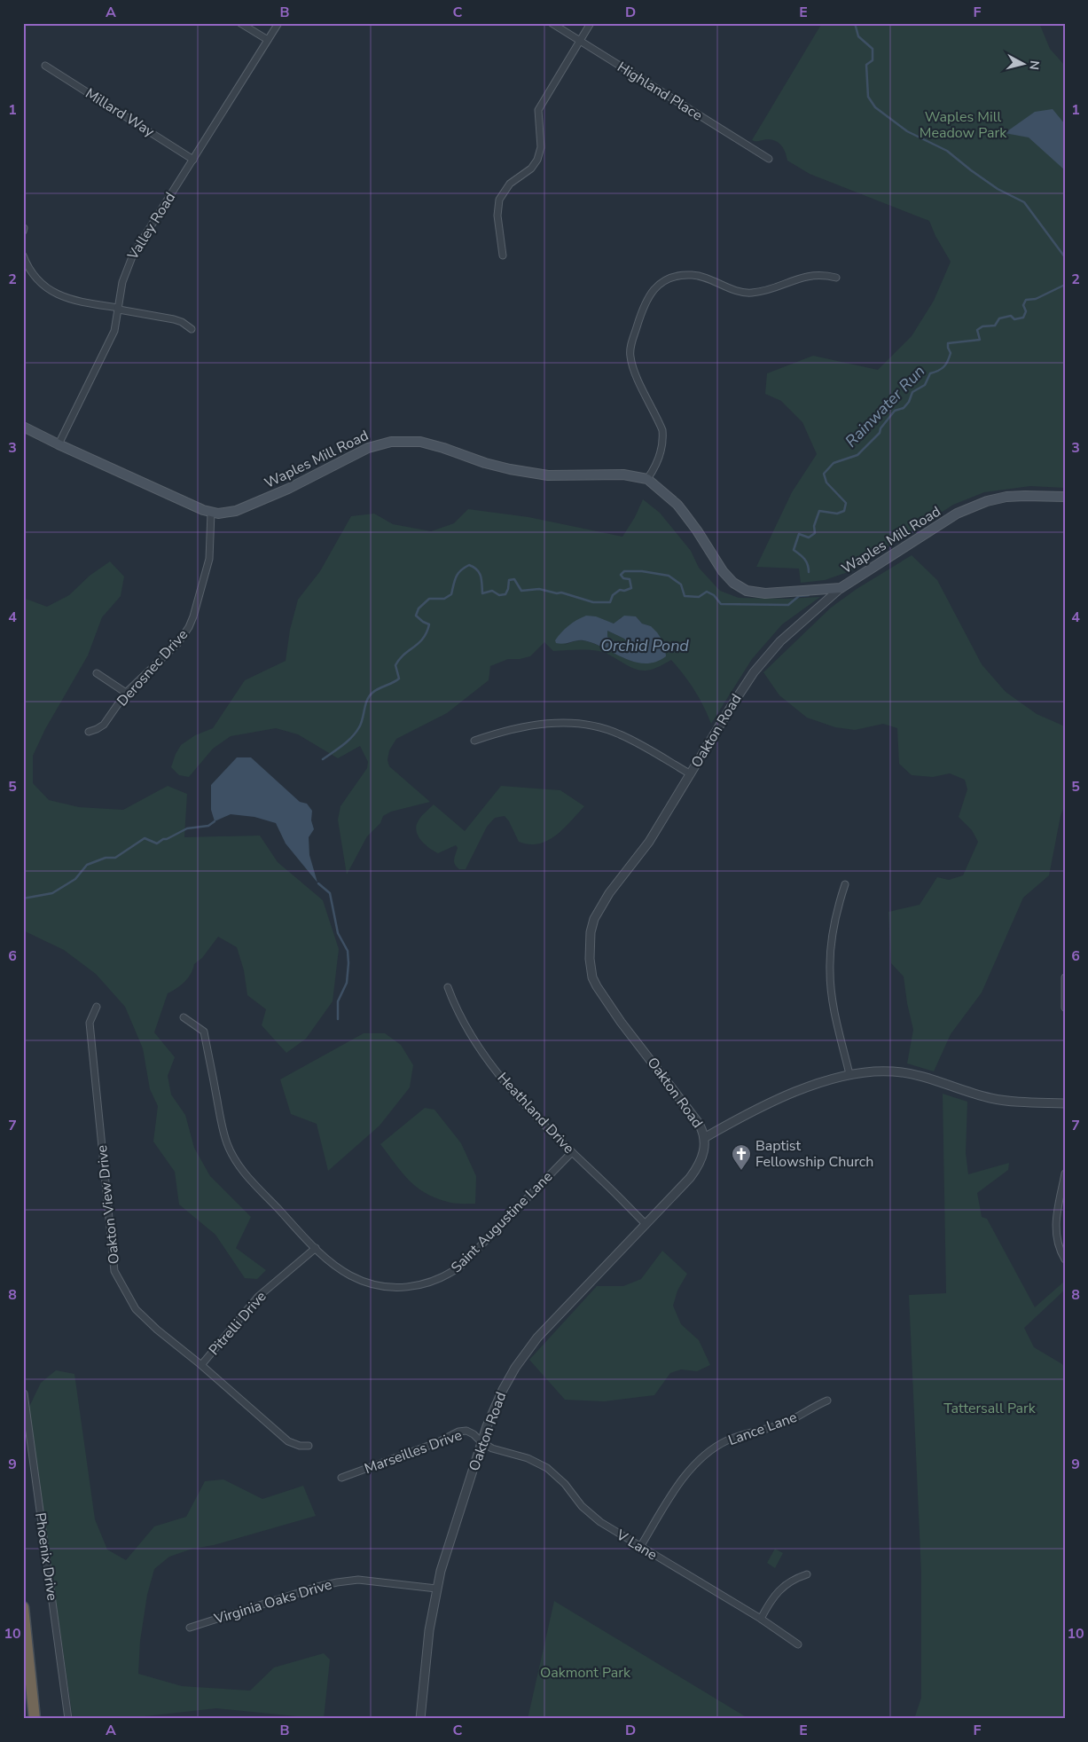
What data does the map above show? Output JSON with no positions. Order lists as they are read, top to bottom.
{
  "streets": {
    "main road": ["Waples Mill Road"],
    "street": [
      "Highland Place",
      "Millard Way",
      "Valley Road",
      "Derosnec Drive",
      "Oakton Road",
      "Heathland Drive",
      "Oakton View Drive",
      "Saint Augustine Lane",
      "Pitrelli Drive",
      "Lance Lane",
      "Marseilles Drive",
      "V Lane",
      "Phoenix Drive",
      "Virginia Oaks Drive"
    ]
  },
  "crossings": [
    ["Millard Way", "Valley Road"],
    ["Valley Road", "Waples Mill Road"],
    ["Waples Mill Road", "Derosnec Drive"],
    ["Waples Mill Road", "Oakton Road"],
    ["Oakton Road", "Heathland Drive"],
    ["Oakton Road", "Marseilles Drive"],
    ["Oakton Road", "V Lane"],
    ["Oakton Road", "Virginia Oaks Drive"],
    ["Heathland Drive", "Saint Augustine Lane"],
    ["Oakton View Drive", "Pitrelli Drive"],
    ["Saint Augustine Lane", "Pitrelli Drive"],
    ["Lance Lane", "V Lane"],
    ["Marseilles Drive", "V Lane"]
  ],
  "water": ["Rainwater Run", "Orchid Pond"],
  "parks": ["Waples Mill Meadow Park", "Tattersall Park", "Oakmont Park"],
  "places": {
    "church": ["Baptist Fellowship Church"]
  },
  "north": "right",
  "grid": {
    "columns": [
      "A",
      "B",
      "C",
      "D",
      "E",
      "F"
    ],
    "rows": [
      "1",
      "2",
      "3",
      "4",
      "5",
      "6",
      "7",
      "8",
      "9",
      "10"
    ]
  }
}
